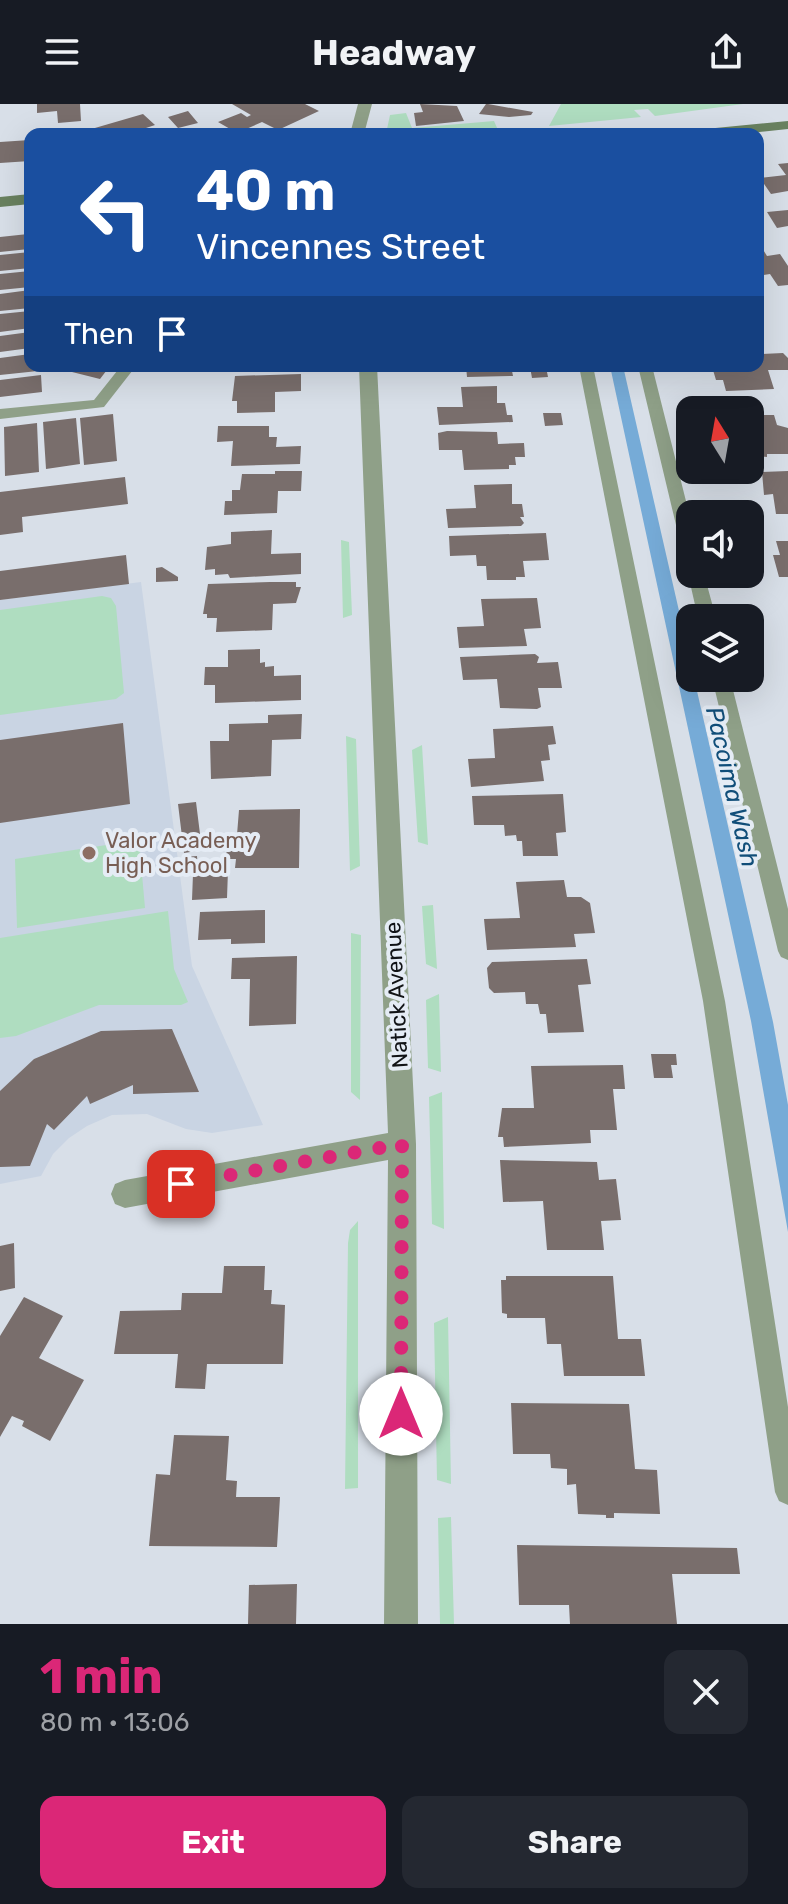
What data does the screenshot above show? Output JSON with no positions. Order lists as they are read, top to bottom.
{
  "streets": {
    "street": ["Natick Avenue"]
  },
  "water": ["Pacoima Wash"],
  "places": ["Valor Academy High School"],
  "north": "top",
  "page": {
    "header": "Headway",
    "turn": ["40 m", "Vincennes Street"],
    "then": "Then",
    "heading": ["1 min", "80 m · 13:06"],
    "buttons": ["Exit", "Share"]
  }
}
